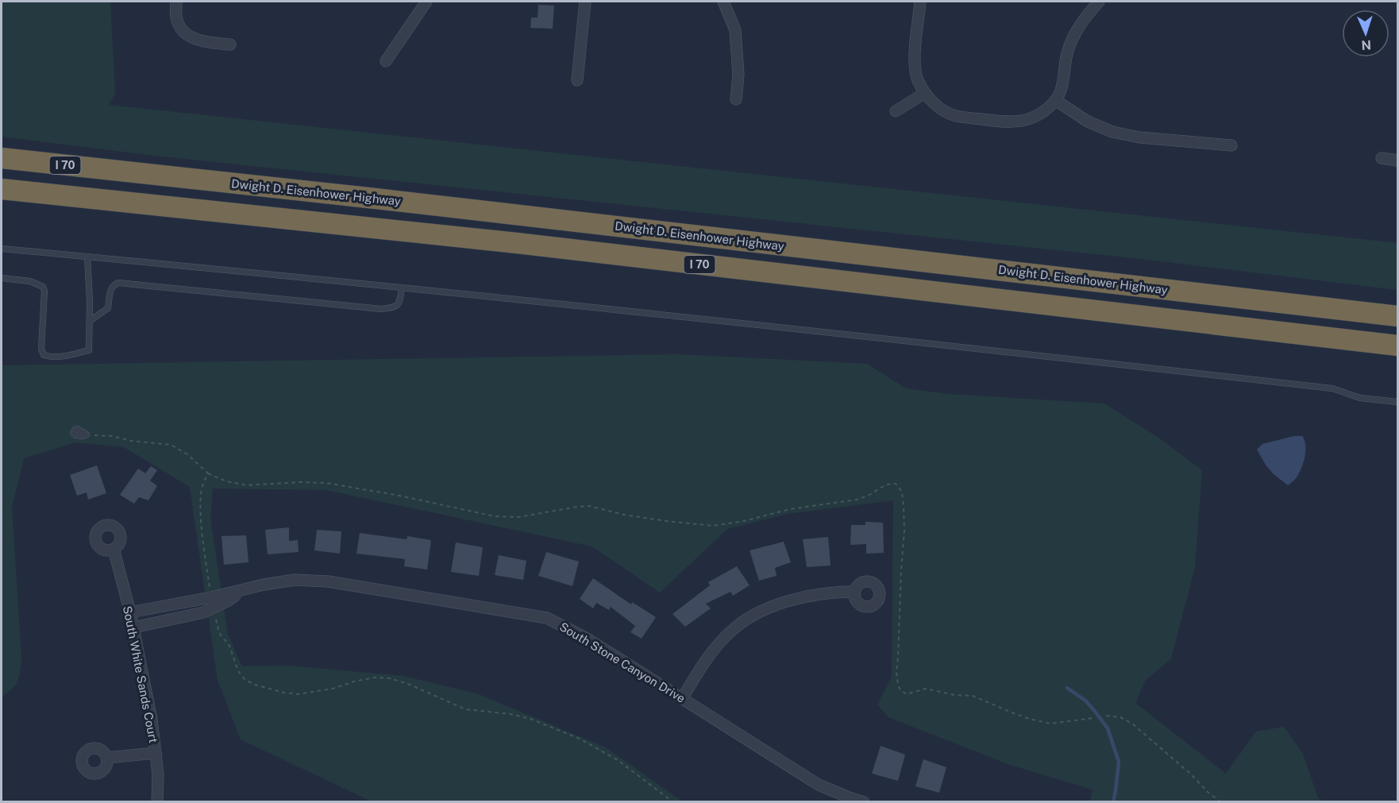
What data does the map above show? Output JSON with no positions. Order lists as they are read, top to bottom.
{
  "streets": {
    "highway": ["I 70", "Dwight D. Eisenhower Highway"],
    "street": ["South Stone Canyon Drive", "South White Sands Court"]
  },
  "crossings": [
    ["South Stone Canyon Drive", "South White Sands Court"]
  ],
  "north": "bottom"
}
